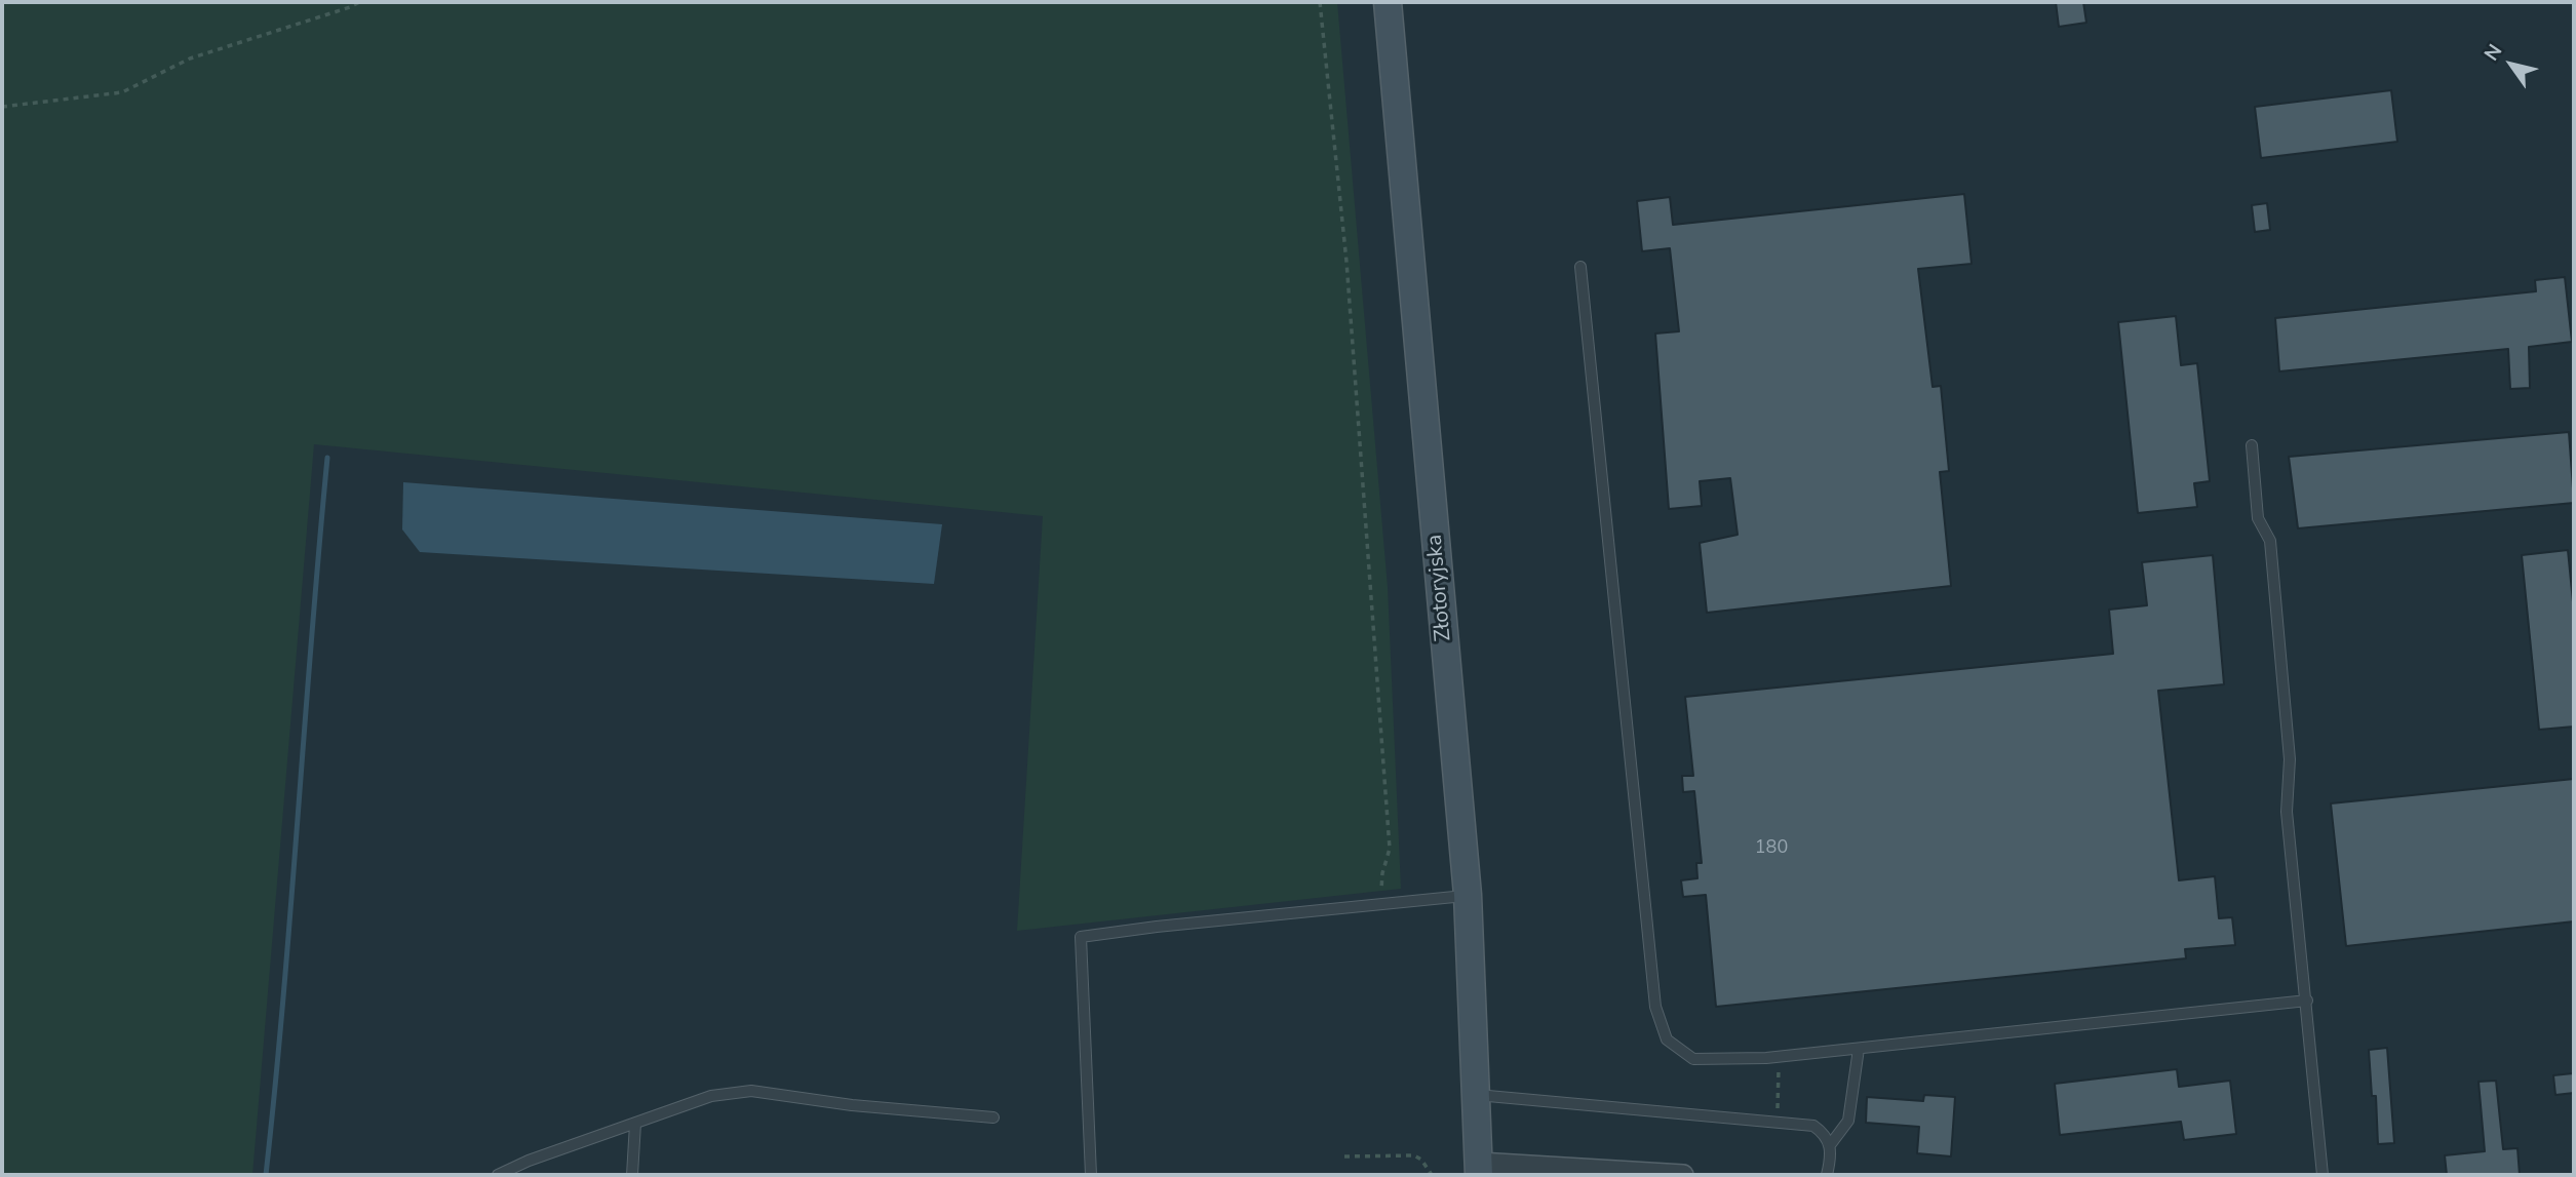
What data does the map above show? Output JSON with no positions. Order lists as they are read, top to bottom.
{
  "streets": {
    "main road": ["Złotoryjska"]
  },
  "house_numbers": ["180"],
  "north": "top left"
}
